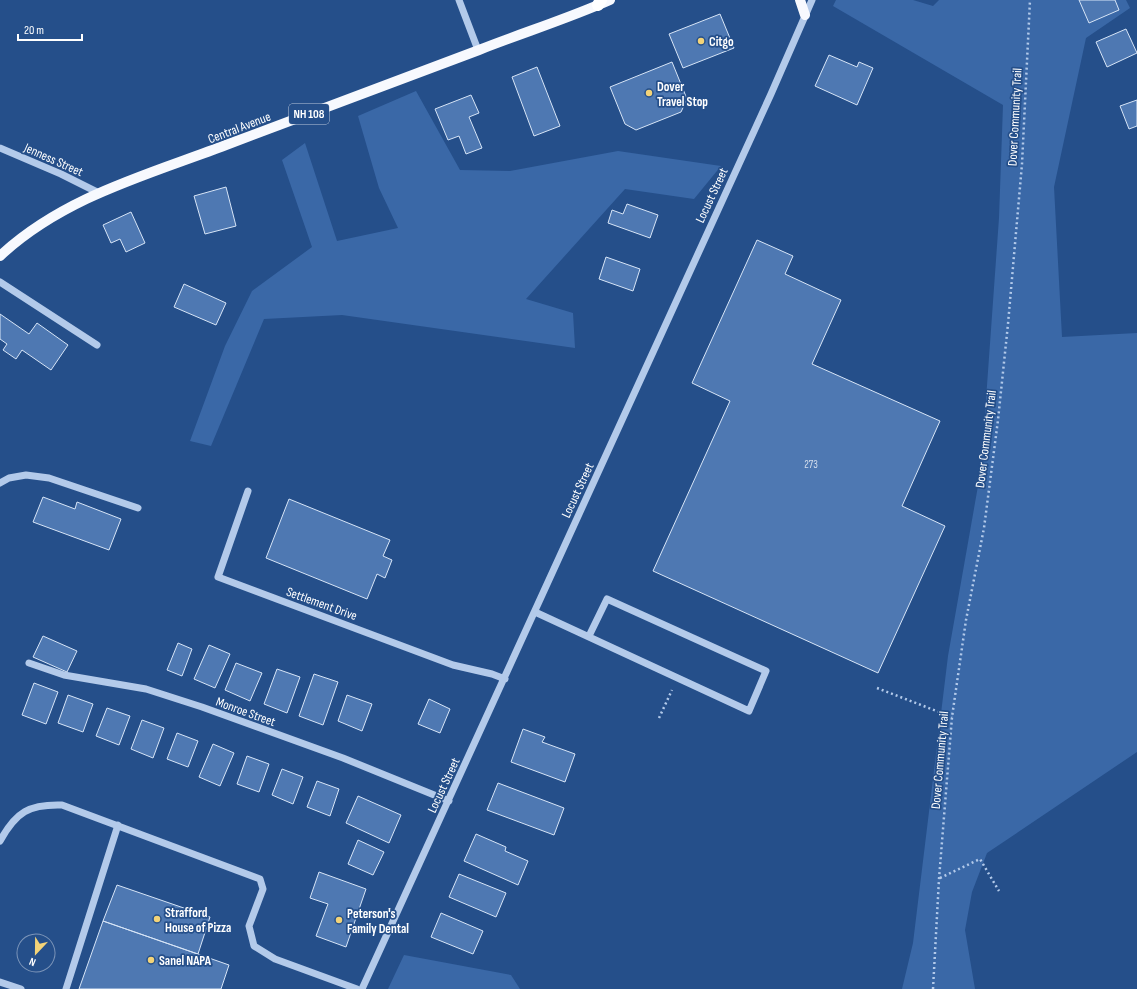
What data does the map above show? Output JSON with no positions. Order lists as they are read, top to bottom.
{
  "streets": {
    "main road": ["NH 108", "Central Avenue"],
    "street": [
      "Jenness Street",
      "Locust Street",
      "Settlement Drive",
      "Monroe Street"
    ],
    "path": ["Dover Community Trail"]
  },
  "crossings": [
    ["Central Avenue", "Jenness Street"],
    ["Locust Street", "Settlement Drive"],
    ["Locust Street", "Monroe Street"]
  ],
  "places": [
    "Citgo",
    "Dover Travel Stop",
    "Strafford House of Pizza",
    "Peterson's Family Dental",
    "Sanel NAPA"
  ],
  "house_numbers": ["273"],
  "scale_bar": "20 m",
  "north": "bottom"
}
